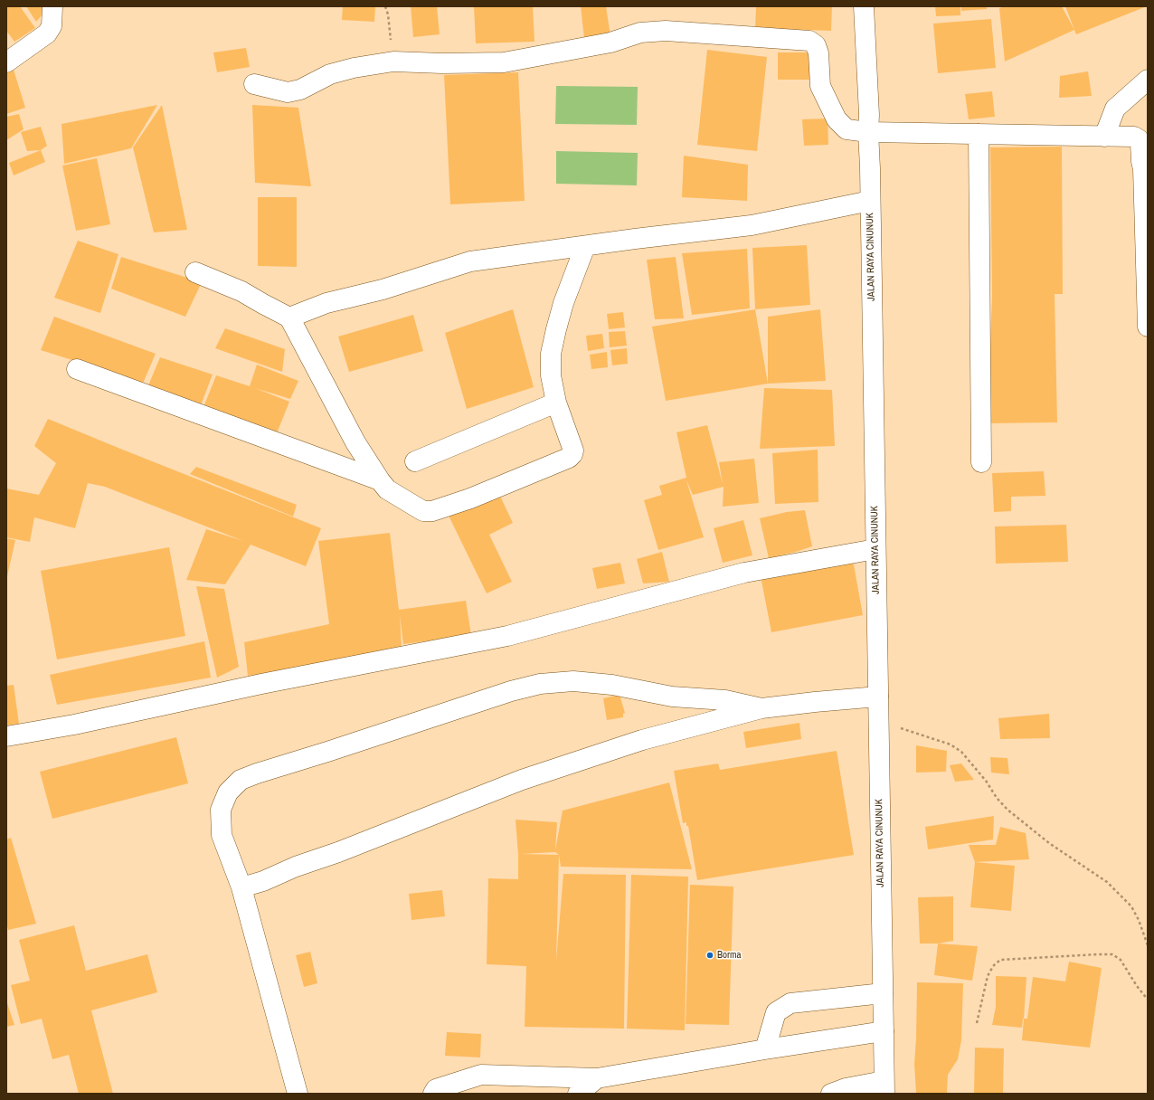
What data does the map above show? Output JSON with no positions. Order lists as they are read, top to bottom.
{
  "streets": {
    "main road": ["JALAN RAYA CINUNUK"]
  },
  "places": ["Borma"]
}
